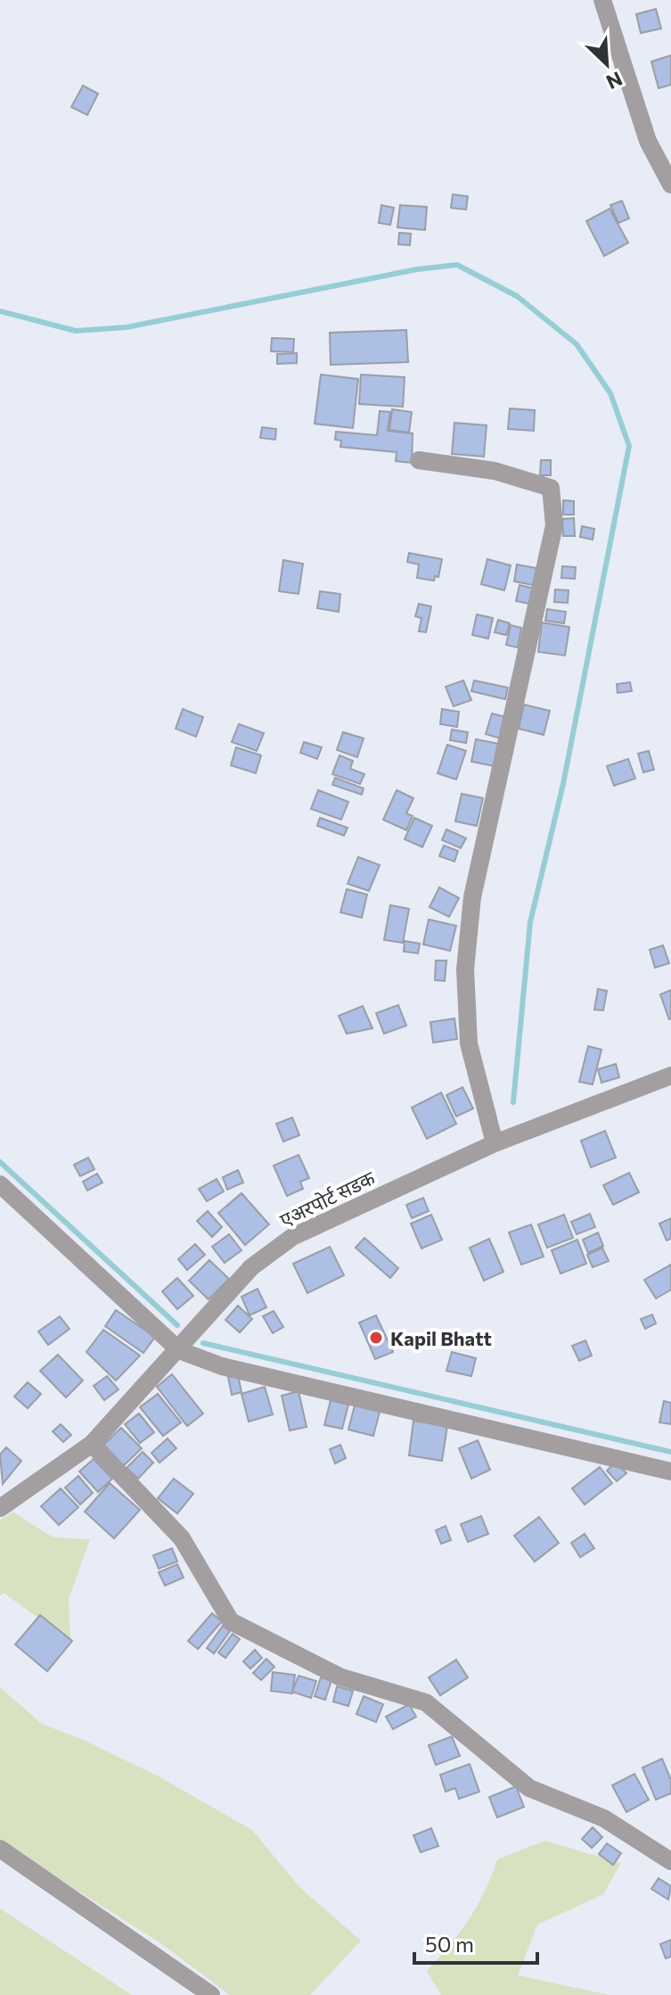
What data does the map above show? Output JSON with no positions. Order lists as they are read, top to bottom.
{
  "streets": {
    "street": ["एअरपोर्ट सडक"]
  },
  "places": ["Kapil Bhatt"],
  "scale_bar": "50 m",
  "north": "bottom right"
}
